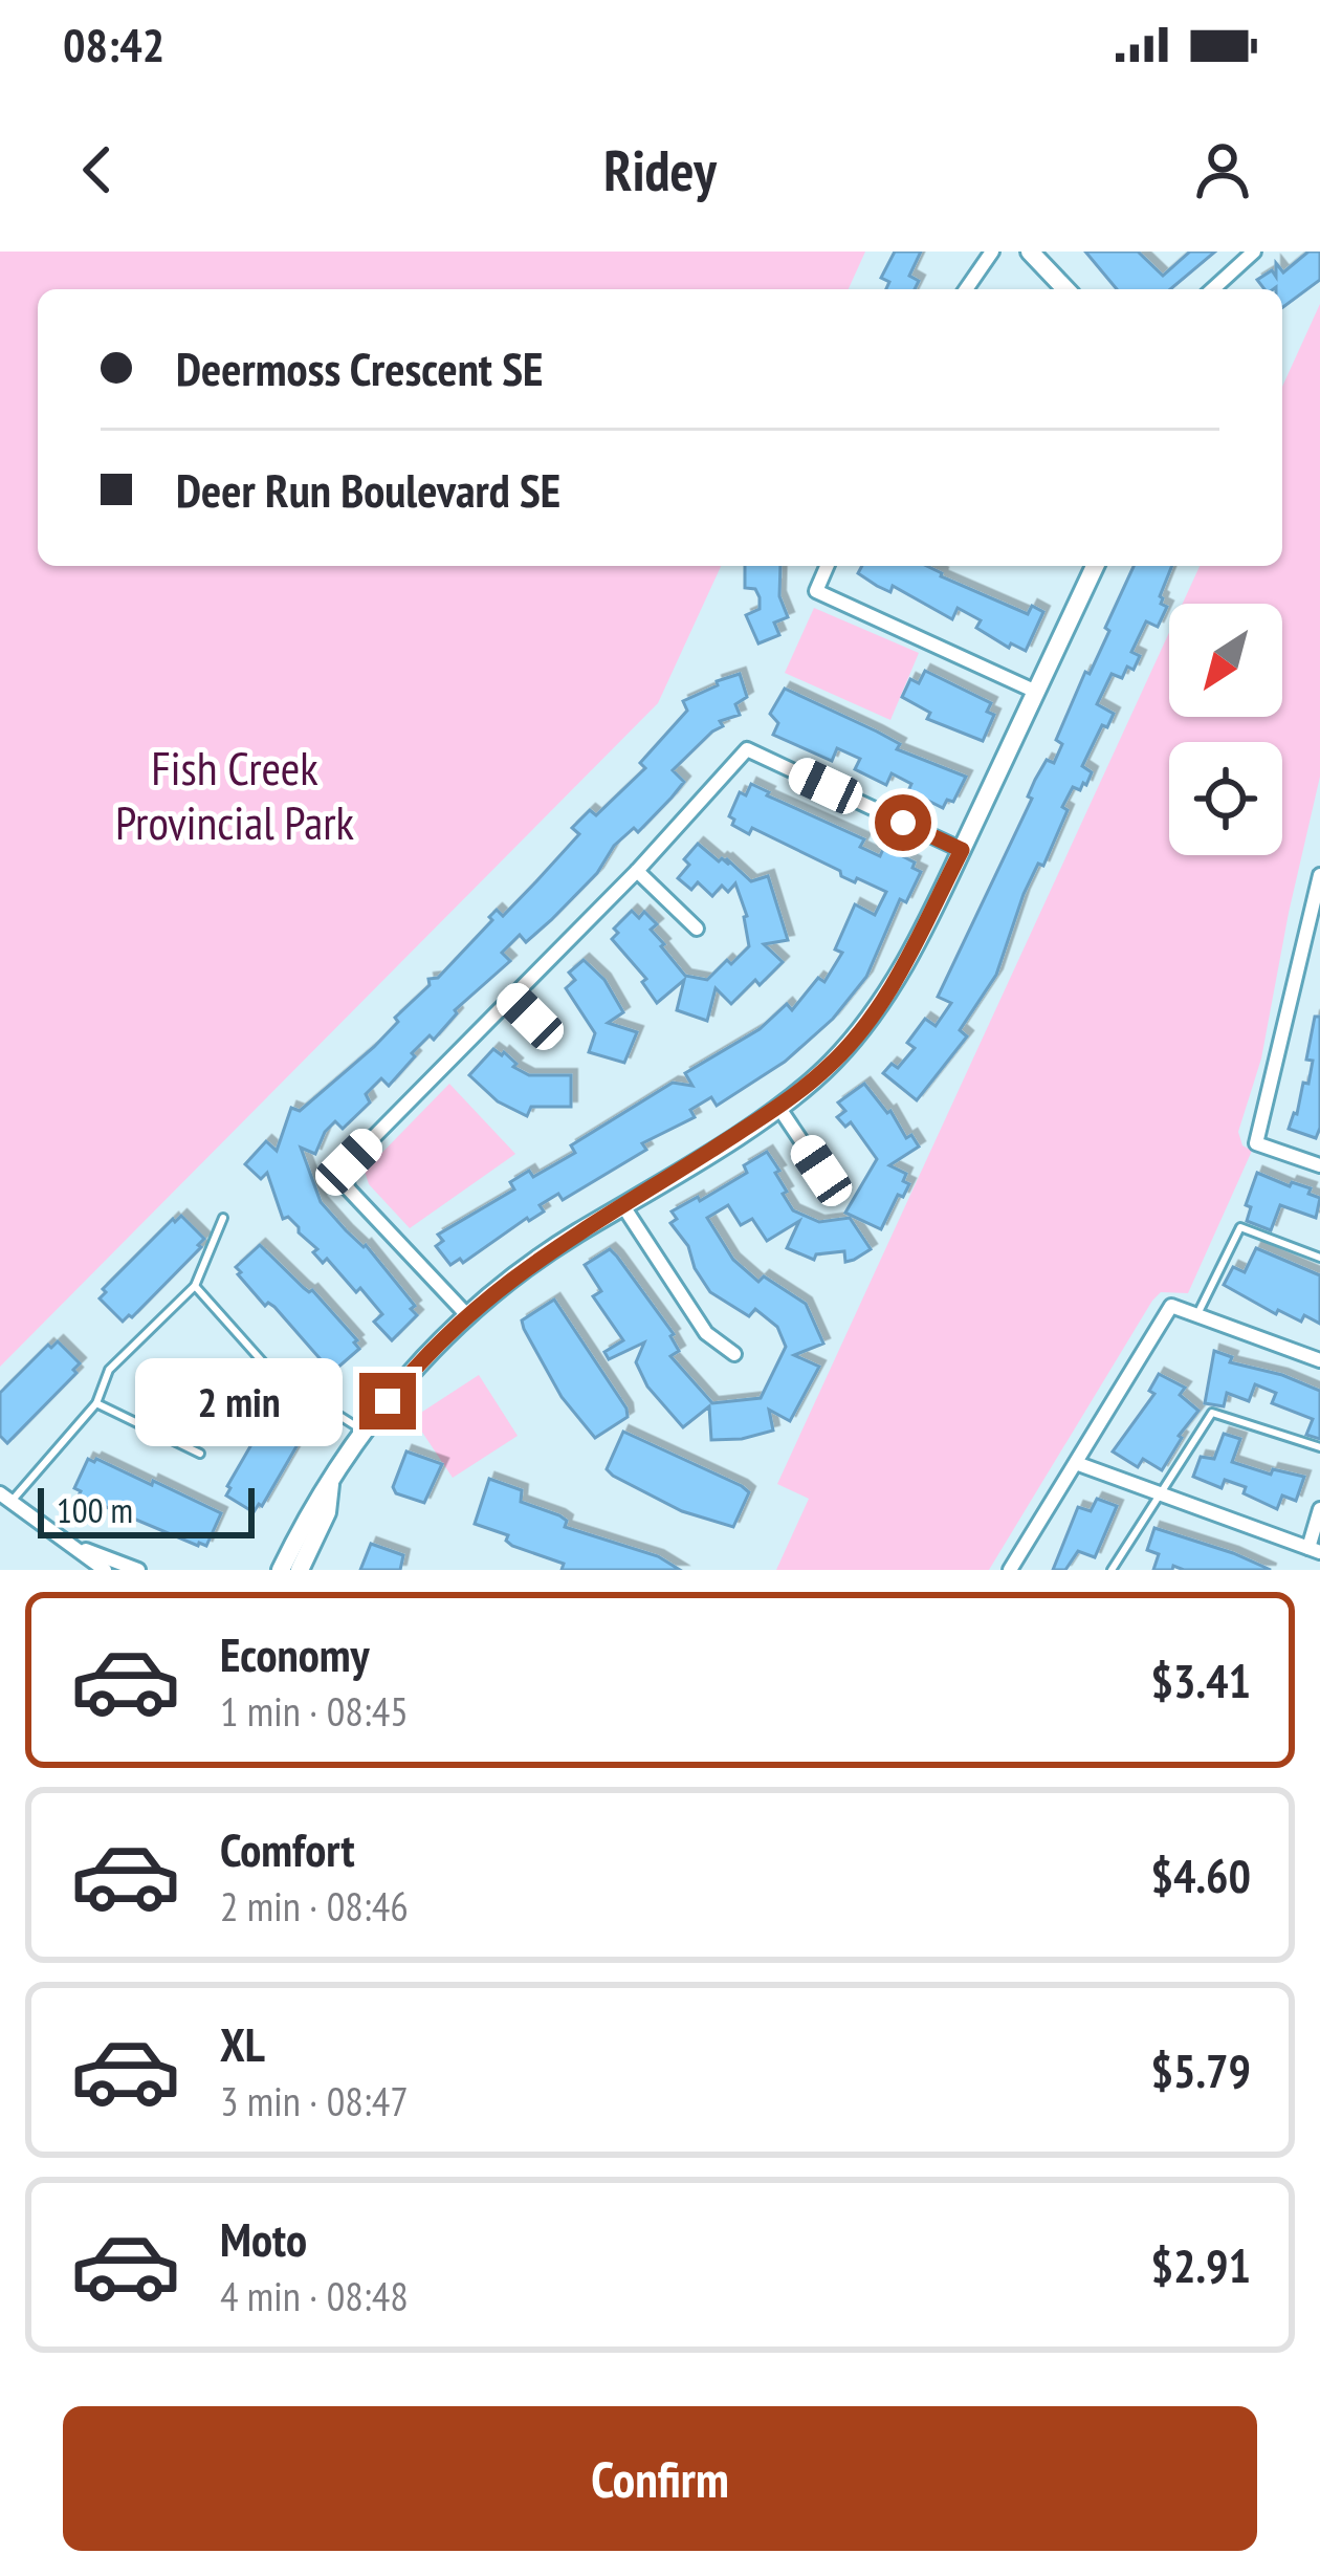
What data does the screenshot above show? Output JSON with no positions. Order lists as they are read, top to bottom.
{
  "parks": ["Fish Creek Provincial Park"],
  "scale_bar": "100 m",
  "north": "bottom left",
  "page": {
    "status": "08:42",
    "header": "Ridey",
    "banner": ["Deermoss Crescent SE", "Deer Run Boulevard SE"],
    "bubble": "2 min",
    "scale": "100 m",
    "list": [
      {
        "name": "Economy",
        "note": "1 min · 08:45",
        "value": "$3.41"
      },
      {
        "name": "Comfort",
        "note": "2 min · 08:46",
        "value": "$4.60"
      },
      {
        "name": "XL",
        "note": "3 min · 08:47",
        "value": "$5.79"
      },
      {
        "name": "Moto",
        "note": "4 min · 08:48",
        "value": "$2.91"
      }
    ],
    "buttons": "Confirm"
  }
}
